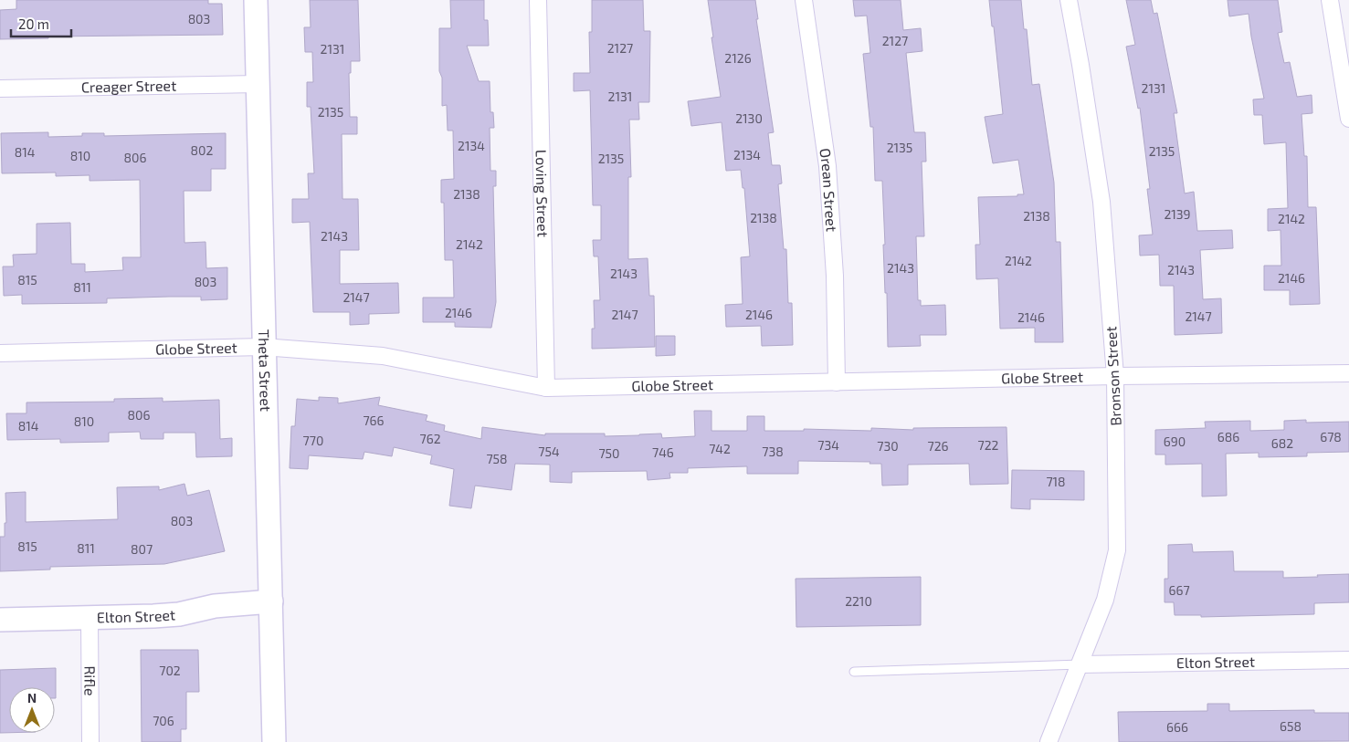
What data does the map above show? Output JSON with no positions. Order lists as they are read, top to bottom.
{
  "streets": {
    "street": [
      "Creager Street",
      "Orean Street",
      "Loving Street",
      "Globe Street",
      "Theta Street",
      "Bronson Street",
      "Elton Street",
      "Rifle"
    ]
  },
  "crossings": [
    ["Creager Street", "Theta Street"],
    ["Orean Street", "Globe Street"],
    ["Loving Street", "Globe Street"],
    ["Globe Street", "Theta Street"],
    ["Globe Street", "Bronson Street"],
    ["Theta Street", "Elton Street"],
    ["Bronson Street", "Elton Street"],
    ["Elton Street", "Rifle"]
  ],
  "house_numbers": [
    "803",
    "2127",
    "2127",
    "2131",
    "2126",
    "2131",
    "2131",
    "2135",
    "2130",
    "2134",
    "2135",
    "802",
    "2135",
    "814",
    "2134",
    "810",
    "806",
    "2135",
    "2138",
    "2139",
    "2138",
    "2138",
    "2142",
    "2143",
    "2142",
    "2142",
    "2143",
    "2143",
    "2143",
    "2146",
    "815",
    "803",
    "811",
    "2147",
    "2146",
    "2147",
    "2146",
    "2147",
    "2146",
    "806",
    "766",
    "810",
    "814",
    "686",
    "678",
    "762",
    "770",
    "690",
    "682",
    "734",
    "722",
    "730",
    "726",
    "742",
    "754",
    "738",
    "746",
    "750",
    "758",
    "718",
    "803",
    "815",
    "811",
    "807",
    "667",
    "2210",
    "702",
    "706",
    "658",
    "666"
  ],
  "scale_bar": "20 m",
  "north": "top"
}
